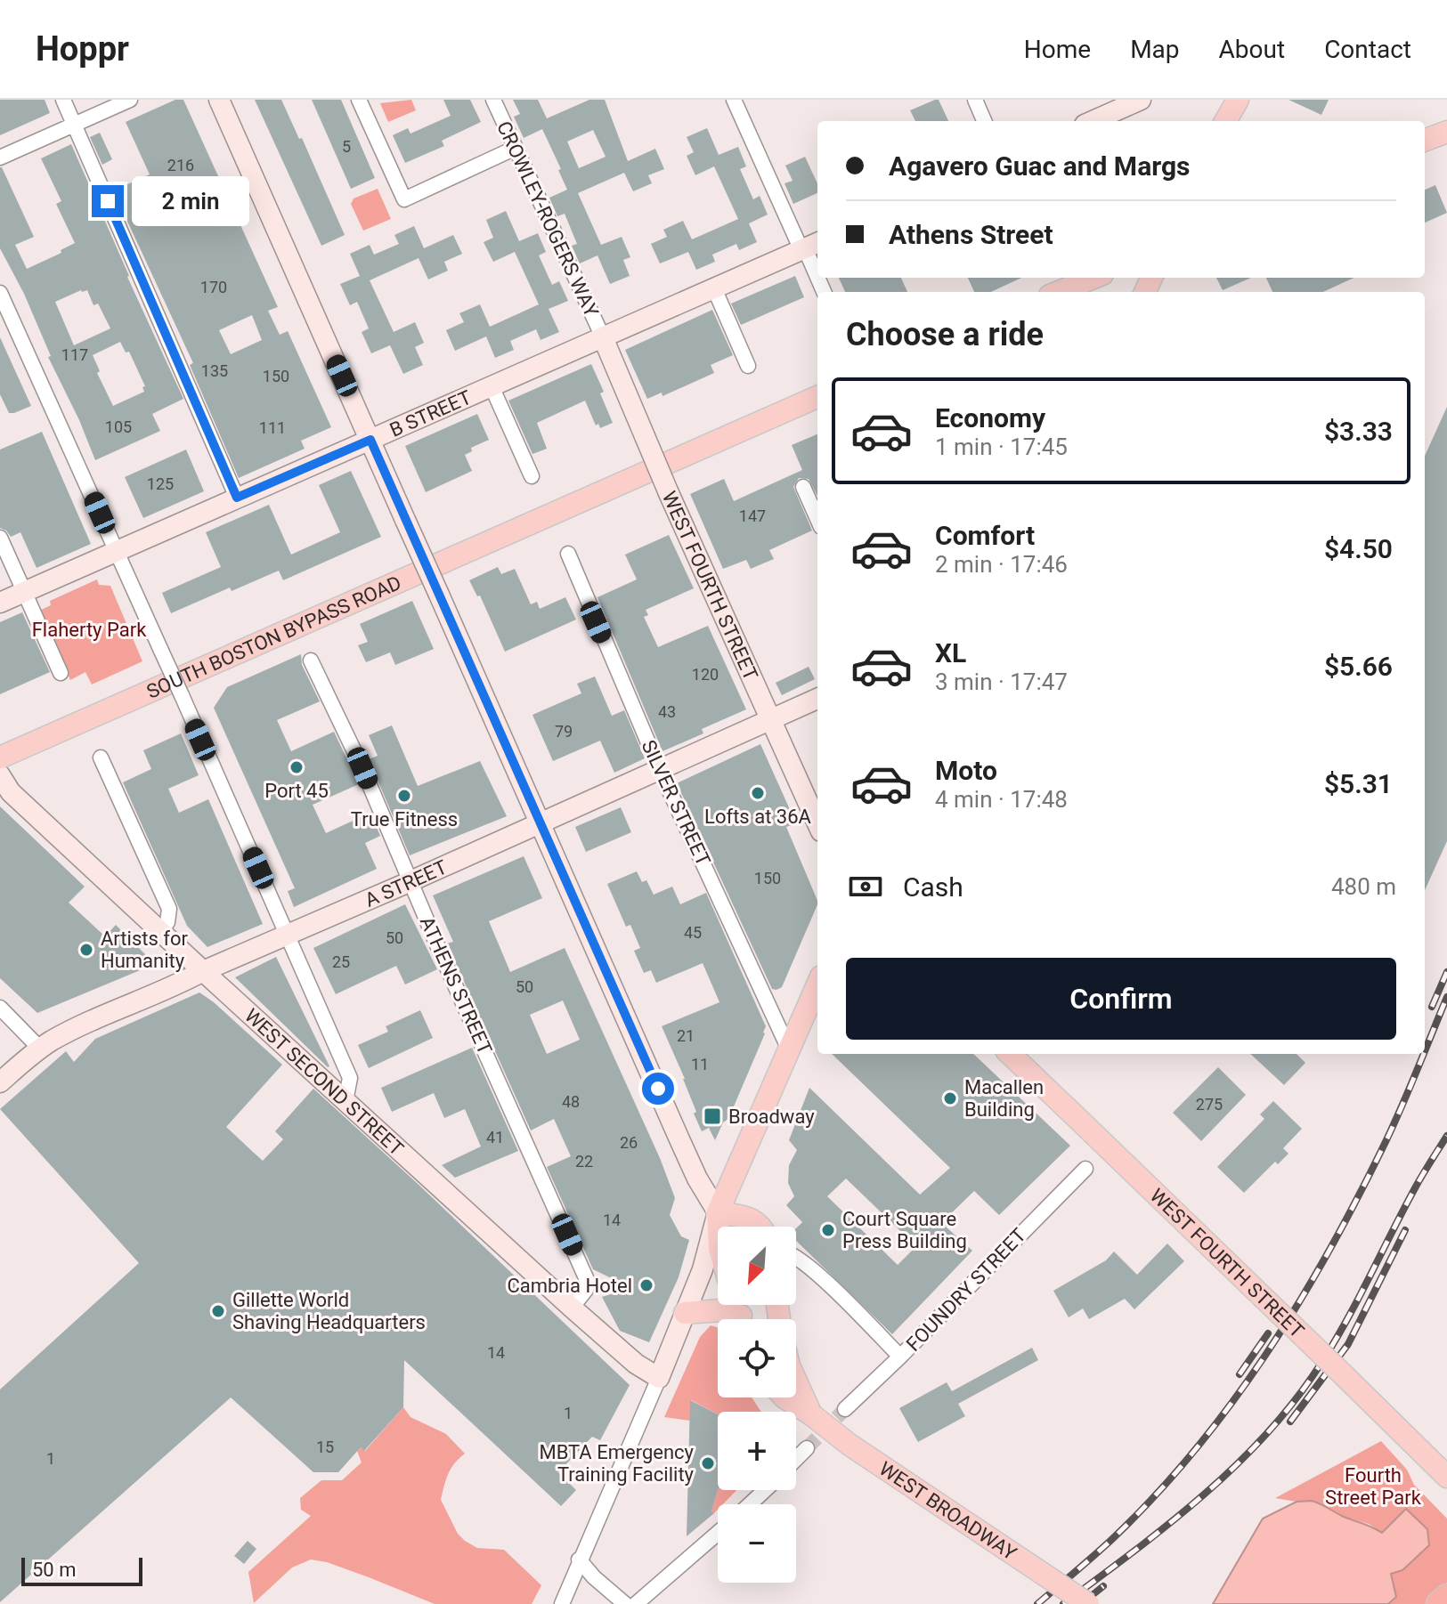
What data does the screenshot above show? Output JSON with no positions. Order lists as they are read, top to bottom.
{
  "streets": {
    "main road": [
      "B STREET",
      "WEST FOURTH STREET",
      "SOUTH BOSTON BYPASS ROAD",
      "A STREET",
      "WEST SECOND STREET",
      "WEST BROADWAY"
    ],
    "street": [
      "CROWLEY-ROGERS WAY",
      "SILVER STREET",
      "ATHENS STREET",
      "FOUNDRY STREET"
    ]
  },
  "crossings": [
    ["CROWLEY-ROGERS WAY", "B STREET"],
    ["CROWLEY-ROGERS WAY", "WEST FOURTH STREET"],
    ["B STREET", "WEST FOURTH STREET"],
    ["WEST FOURTH STREET", "A STREET"],
    ["SILVER STREET", "A STREET"],
    ["A STREET", "ATHENS STREET"],
    ["A STREET", "WEST SECOND STREET"],
    ["ATHENS STREET", "WEST SECOND STREET"]
  ],
  "parks": ["Flaherty Park", "Fourth Street Park"],
  "places": {
    "other": [
      "Port 45",
      "Lofts at 36A",
      "True Fitness",
      "Artists for Humanity",
      "Macallen Building",
      "Court Square Press Building",
      "Cambria Hotel",
      "Gillette World Shaving Headquarters",
      "MBTA Emergency Training Facility"
    ],
    "transit": ["Broadway"]
  },
  "house_numbers": [
    "5",
    "216",
    "170",
    "117",
    "135",
    "150",
    "105",
    "111",
    "125",
    "147",
    "120",
    "43",
    "79",
    "150",
    "45",
    "50",
    "25",
    "50",
    "21",
    "11",
    "48",
    "275",
    "41",
    "26",
    "22",
    "14",
    "14",
    "1",
    "15",
    "1"
  ],
  "scale_bar": "50 m",
  "north": "bottom left",
  "page": {
    "header": "Hoppr",
    "nav": [
      "Home",
      "Map",
      "About",
      "Contact"
    ],
    "banner": ["Agavero Guac and Margs", "Athens Street"],
    "bubble": "2 min",
    "heading": "Choose a ride",
    "list": [
      {
        "name": "Economy",
        "note": "1 min · 17:45",
        "value": "$3.33"
      },
      {
        "name": "Comfort",
        "note": "2 min · 17:46",
        "value": "$4.50"
      },
      {
        "name": "XL",
        "note": "3 min · 17:47",
        "value": "$5.66"
      },
      {
        "name": "Moto",
        "note": "4 min · 17:48",
        "value": "$5.31"
      }
    ],
    "pay": ["Cash", "480 m"],
    "buttons": "Confirm",
    "map_buttons": ["+", "−"],
    "scale": "50 m"
  }
}
